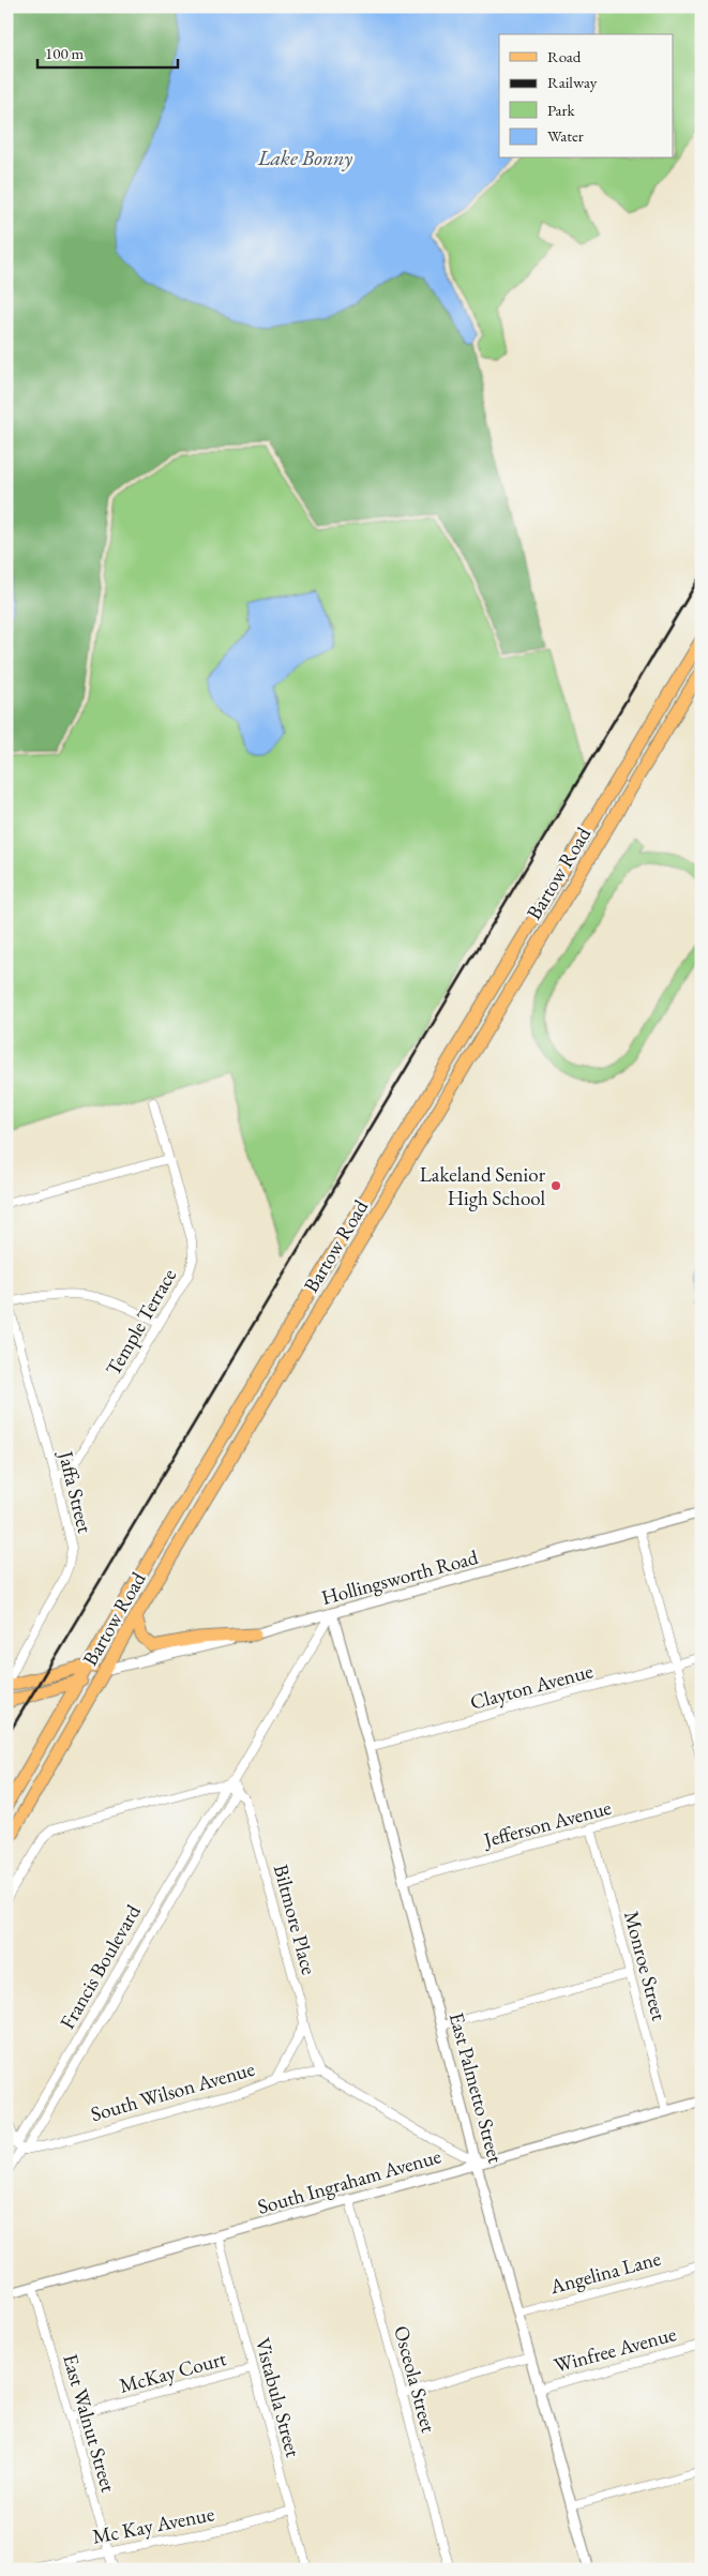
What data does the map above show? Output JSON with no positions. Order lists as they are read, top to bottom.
{
  "streets": {
    "main road": ["Bartow Road"],
    "street": [
      "Temple Terrace",
      "Jaffa Street",
      "Hollingsworth Road",
      "Clayton Avenue",
      "Jefferson Avenue",
      "Biltmore Place",
      "Monroe Street",
      "Francis Boulevard",
      "East Palmetto Street",
      "South Wilson Avenue",
      "South Ingraham Avenue",
      "Angelina Lane",
      "Winfree Avenue",
      "McKay Court",
      "Osceola Street",
      "Vistabula Street",
      "East Walnut Street",
      "Mc Kay Avenue"
    ]
  },
  "crossings": [
    ["Bartow Road", "Hollingsworth Road"],
    ["Temple Terrace", "Jaffa Street"],
    ["Hollingsworth Road", "Francis Boulevard"],
    ["Hollingsworth Road", "East Palmetto Street"],
    ["Clayton Avenue", "East Palmetto Street"],
    ["Jefferson Avenue", "Monroe Street"],
    ["Jefferson Avenue", "East Palmetto Street"],
    ["Biltmore Place", "Francis Boulevard"],
    ["Biltmore Place", "South Wilson Avenue"],
    ["Monroe Street", "South Ingraham Avenue"],
    ["Francis Boulevard", "East Palmetto Street"],
    ["Francis Boulevard", "South Wilson Avenue"],
    ["East Palmetto Street", "South Ingraham Avenue"],
    ["East Palmetto Street", "Angelina Lane"],
    ["East Palmetto Street", "Winfree Avenue"],
    ["South Ingraham Avenue", "Osceola Street"],
    ["South Ingraham Avenue", "Vistabula Street"],
    ["South Ingraham Avenue", "East Walnut Street"],
    ["Winfree Avenue", "Osceola Street"],
    ["McKay Court", "Vistabula Street"],
    ["McKay Court", "East Walnut Street"],
    ["Vistabula Street", "Mc Kay Avenue"],
    ["East Walnut Street", "Mc Kay Avenue"]
  ],
  "water": ["Lake Bonny"],
  "places": ["Lakeland Senior High School"],
  "legend": [
    "Road",
    "Railway",
    "Park",
    "Water"
  ],
  "scale_bar": "100 m"
}
